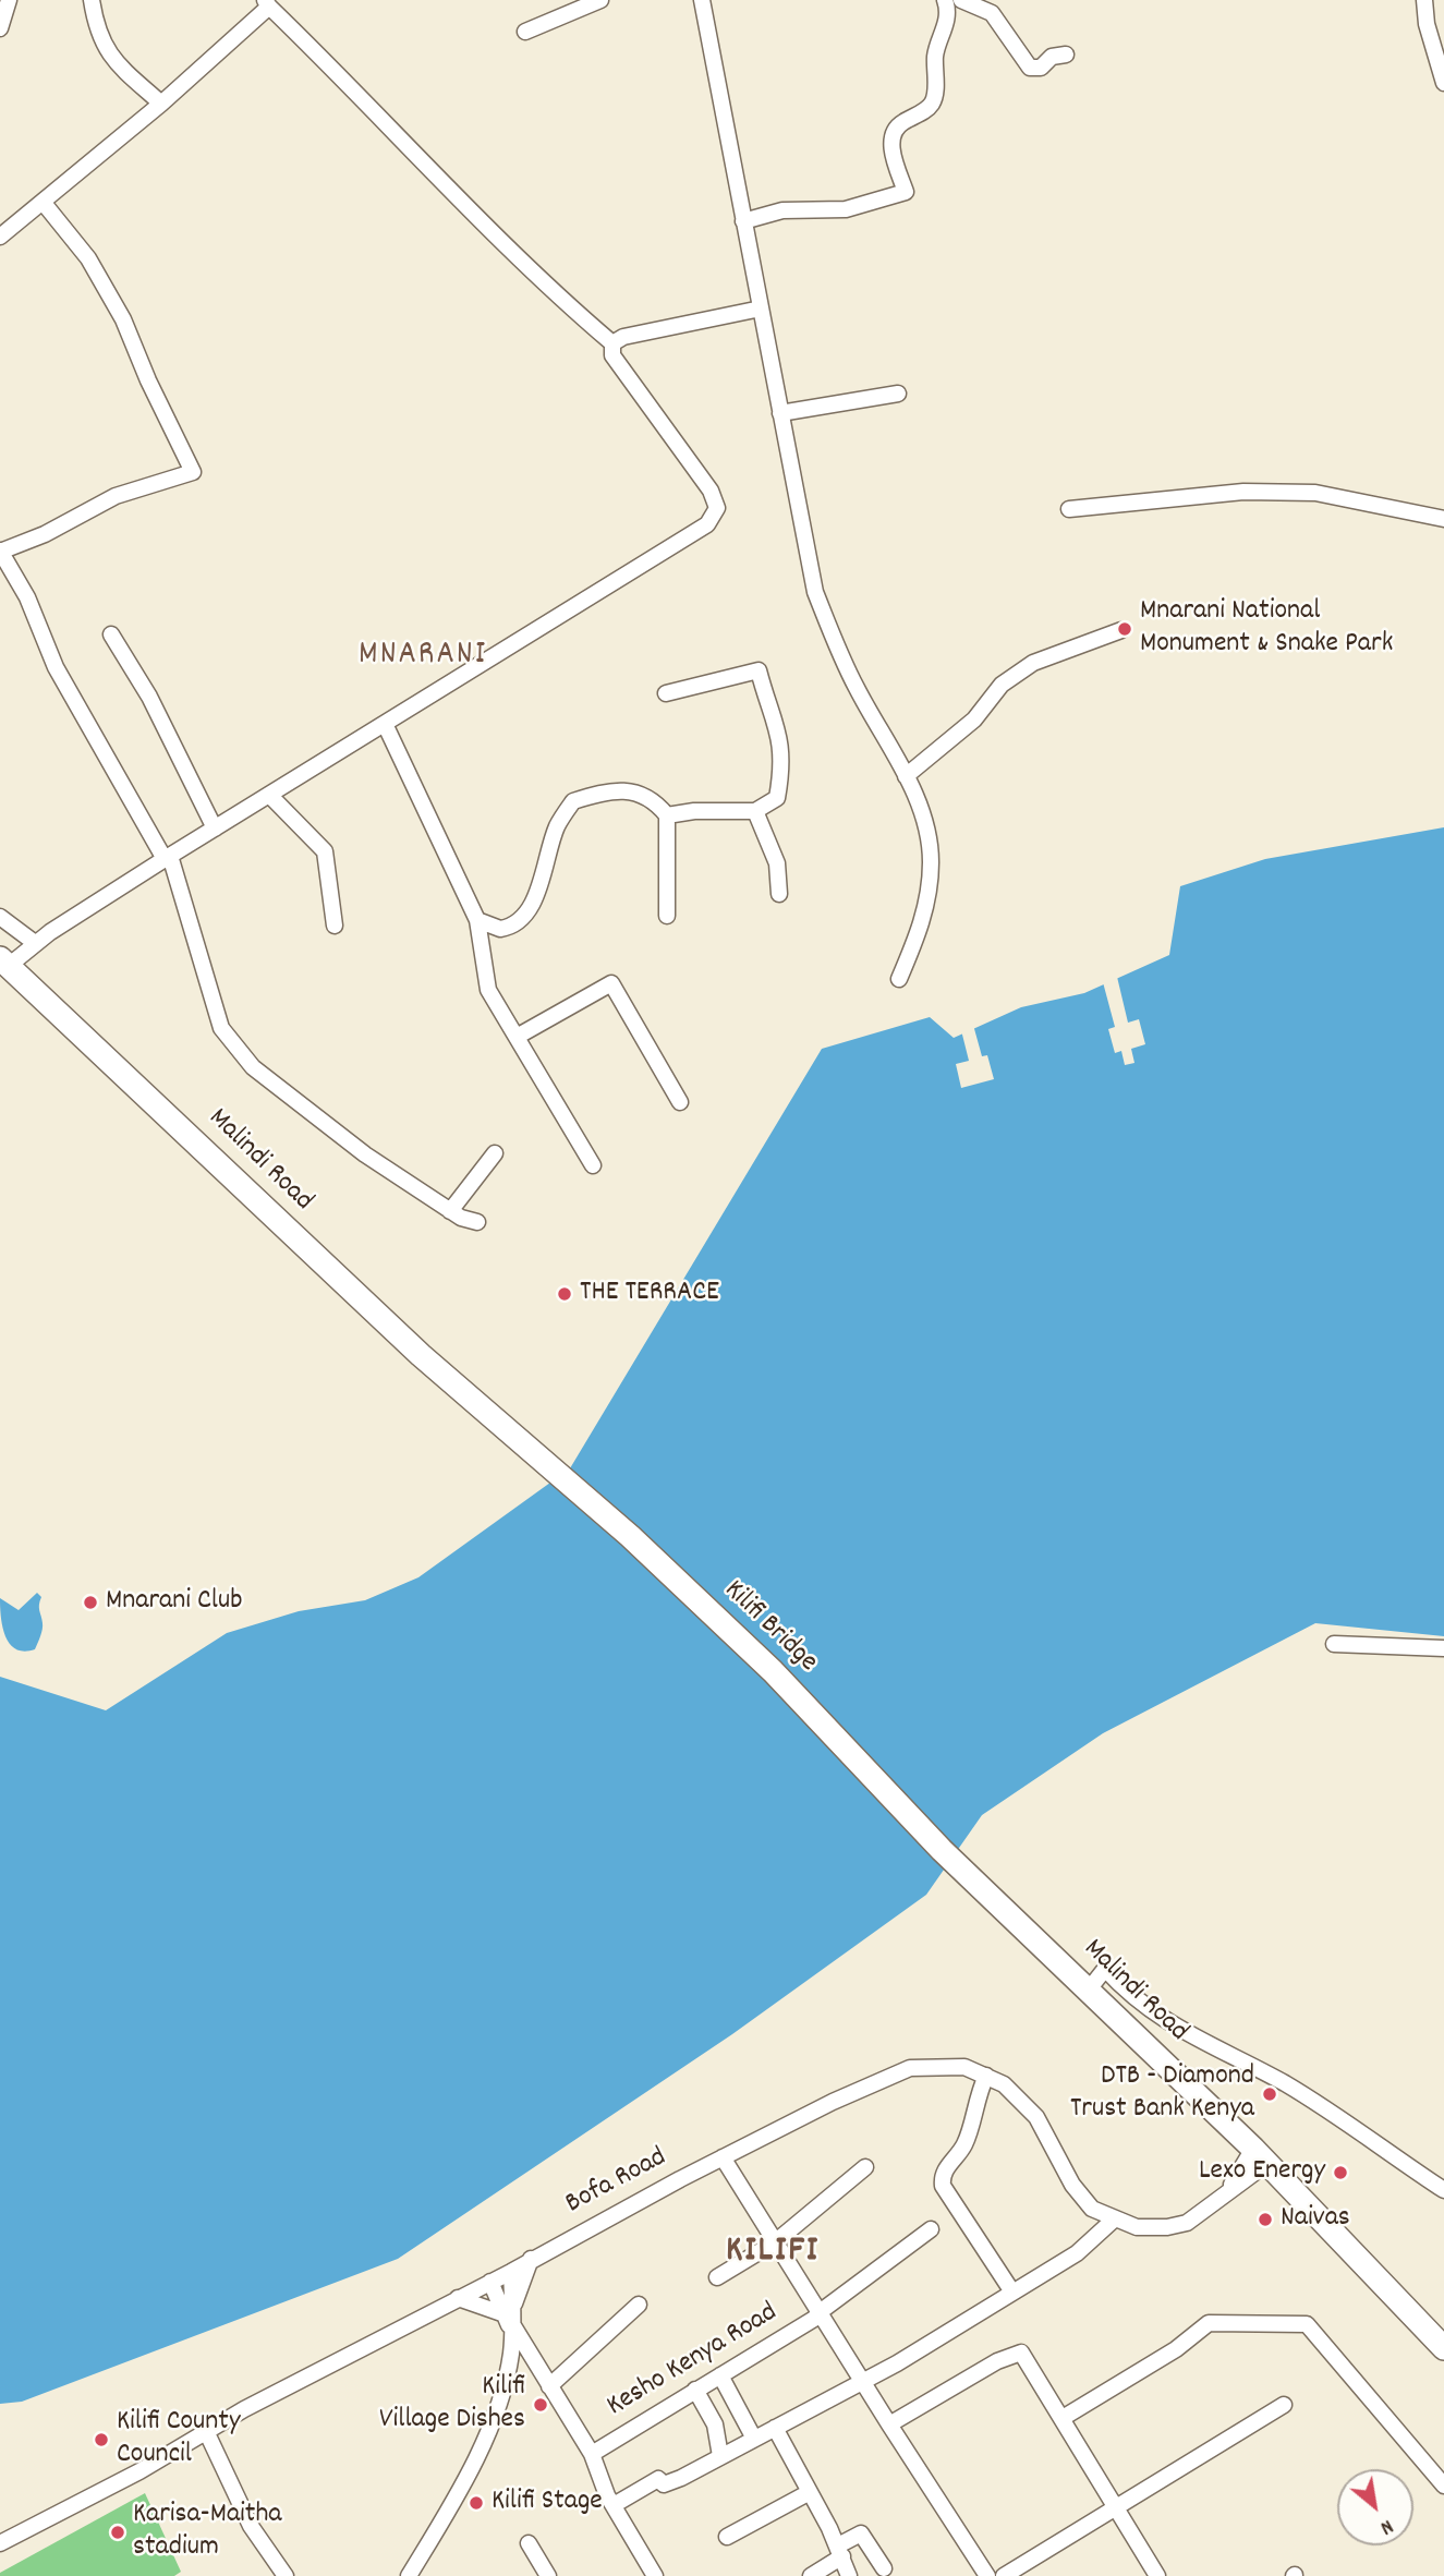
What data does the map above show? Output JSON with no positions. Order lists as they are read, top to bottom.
{
  "streets": {
    "highway": ["Malindi Road", "Kilifi Bridge"],
    "street": ["Bofa Road", "Kesho Kenya Road"]
  },
  "crossings": [
    ["Malindi Road", "Kilifi Bridge"],
    ["Malindi Road", "Bofa Road"]
  ],
  "districts": ["MNARANI", "KILIFI"],
  "places": [
    "Mnarani National Monument & Snake Park",
    "THE TERRACE",
    "Mnarani Club",
    "DTB - Diamond Trust Bank Kenya",
    "Lexo Energy",
    "Naivas",
    "Kilifi Village Dishes",
    "Kilifi County Council",
    "Kilifi Stage",
    "Karisa-Maitha stadium"
  ],
  "north": "bottom right"
}
